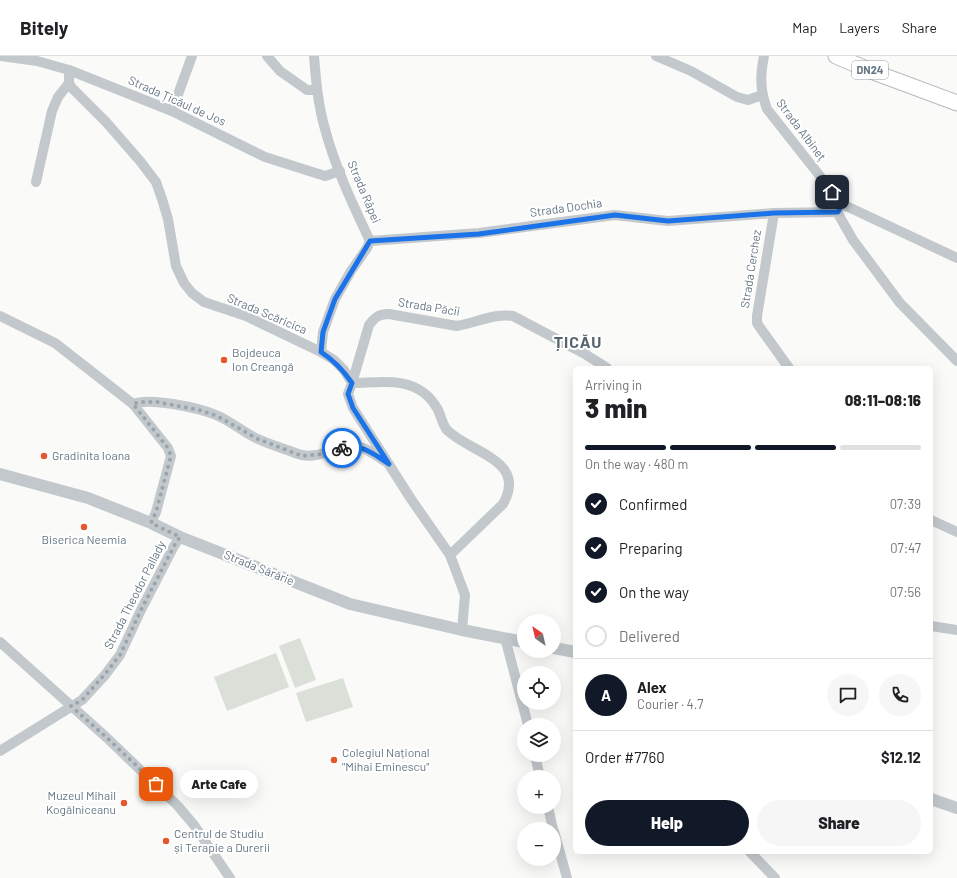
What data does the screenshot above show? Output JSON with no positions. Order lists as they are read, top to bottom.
{
  "streets": {
    "main road": ["DN24"],
    "street": [
      "Strada Țicăul de Jos",
      "Strada Albineț",
      "Strada Râpei",
      "Strada Dochia",
      "Strada Cerchez",
      "Strada Păcii",
      "Strada Scăricica",
      "Strada Sărărie",
      "Strada Theodor Pallady"
    ]
  },
  "crossings": [
    ["Strada Țicăul de Jos", "Strada Râpei"],
    ["Strada Albineț", "Strada Dochia"],
    ["Strada Râpei", "Strada Dochia"],
    ["Strada Râpei", "Strada Scăricica"],
    ["Strada Dochia", "Strada Cerchez"],
    ["Strada Păcii", "Strada Scăricica"],
    ["Strada Sărărie", "Strada Theodor Pallady"]
  ],
  "districts": ["ȚICĂU"],
  "places": [
    "Bojdeuca Ion Creangă",
    "Gradinita Ioana",
    "Biserica Neemia",
    "Colegiul Național \"Mihai Eminescu\"",
    "Arte Cafe",
    "Muzeul Mihail Kogălniceanu",
    "Centrul de Studiu și Terapie a Durerii"
  ],
  "north": "top left",
  "page": {
    "header": "Bitely",
    "nav": ["Map", "Layers", "Share"],
    "heading": ["3 min", "Arriving in", "08:11–08:16"],
    "panel": [
      "Alex",
      "Courier · 4.7",
      "Order #7760",
      "$12.12"
    ],
    "bar": "On the way · 480 m",
    "list": [
      ["Confirmed", "07:39"],
      ["Preparing", "07:47"],
      ["On the way", "07:56"],
      "Delivered"
    ],
    "map_buttons": ["+", "−"],
    "round": "A",
    "bubble": "Arte Cafe",
    "buttons": ["Help", "Share"]
  }
}
